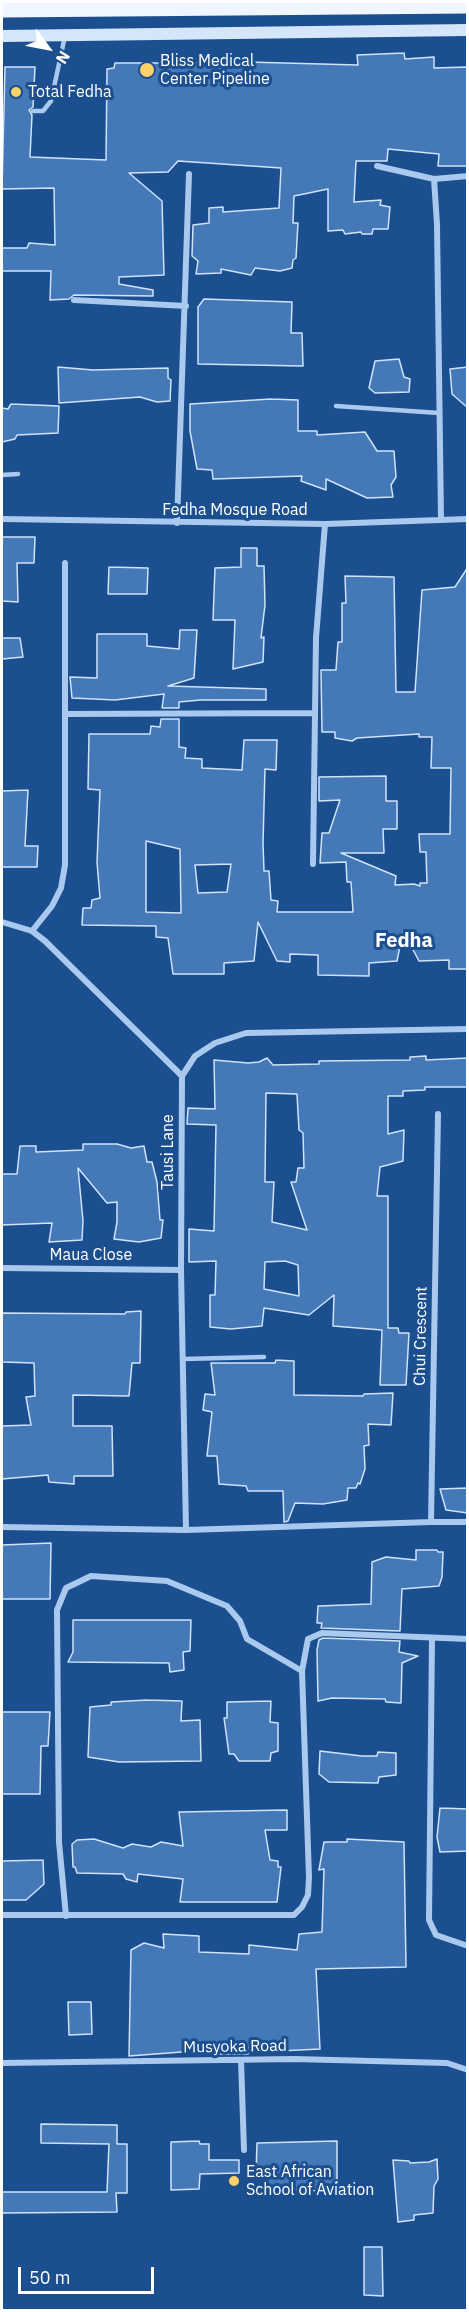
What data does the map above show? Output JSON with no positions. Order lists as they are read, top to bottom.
{
  "streets": {
    "street": [
      "Fedha Mosque Road",
      "Tausi Lane",
      "Maua Close",
      "Chui Crescent",
      "Musyoka Road"
    ]
  },
  "crossings": [
    ["Tausi Lane", "Maua Close"]
  ],
  "districts": ["Fedha"],
  "places": ["Bliss Medical Center Pipeline", "Total Fedha", "East African School of Aviation"],
  "scale_bar": "50 m",
  "north": "bottom right"
}
